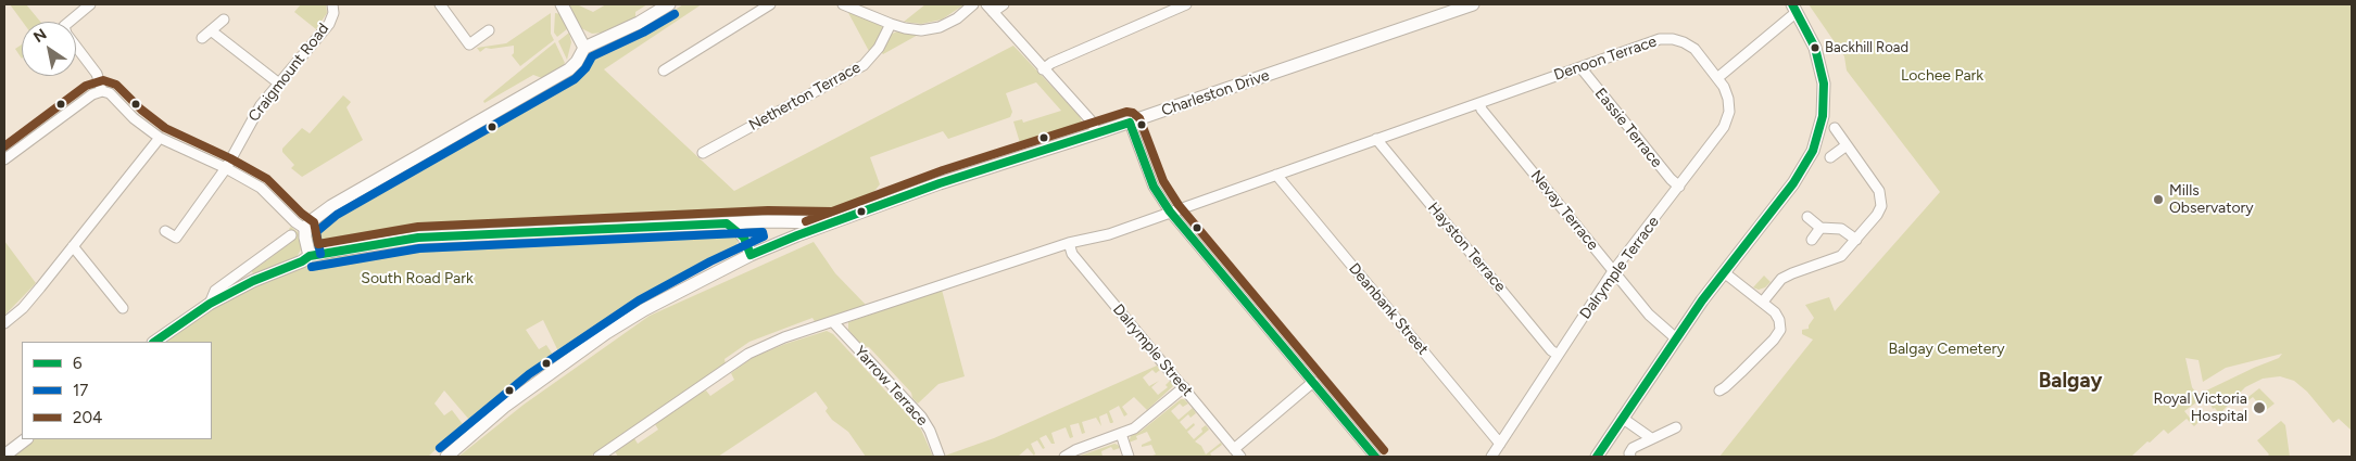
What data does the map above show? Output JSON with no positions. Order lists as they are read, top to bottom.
{
  "streets": {
    "street": [
      "Denoon Terrace",
      "Craigmount Road",
      "Charleston Drive",
      "Netherton Terrace",
      "Eassie Terrace",
      "Nevay Terrace",
      "Hayston Terrace",
      "Dalrymple Terrace",
      "Deanbank Street",
      "Dalrymple Street",
      "Yarrow Terrace"
    ]
  },
  "crossings": [
    ["Denoon Terrace", "Eassie Terrace"],
    ["Denoon Terrace", "Nevay Terrace"],
    ["Denoon Terrace", "Hayston Terrace"],
    ["Denoon Terrace", "Dalrymple Terrace"],
    ["Denoon Terrace", "Deanbank Street"],
    ["Denoon Terrace", "Dalrymple Street"],
    ["Denoon Terrace", "Yarrow Terrace"],
    ["Eassie Terrace", "Dalrymple Terrace"],
    ["Nevay Terrace", "Dalrymple Terrace"],
    ["Hayston Terrace", "Dalrymple Terrace"],
    ["Dalrymple Terrace", "Deanbank Street"]
  ],
  "districts": ["Balgay"],
  "parks": ["Lochee Park", "South Road Park", "Balgay Cemetery"],
  "places": ["Backhill Road", "Mills Observatory", "Royal Victoria Hospital"],
  "lines": ["transit line 6", "transit line 17", "transit line 204"],
  "legend": ["6", "17", "204"],
  "north": "top left"
}
